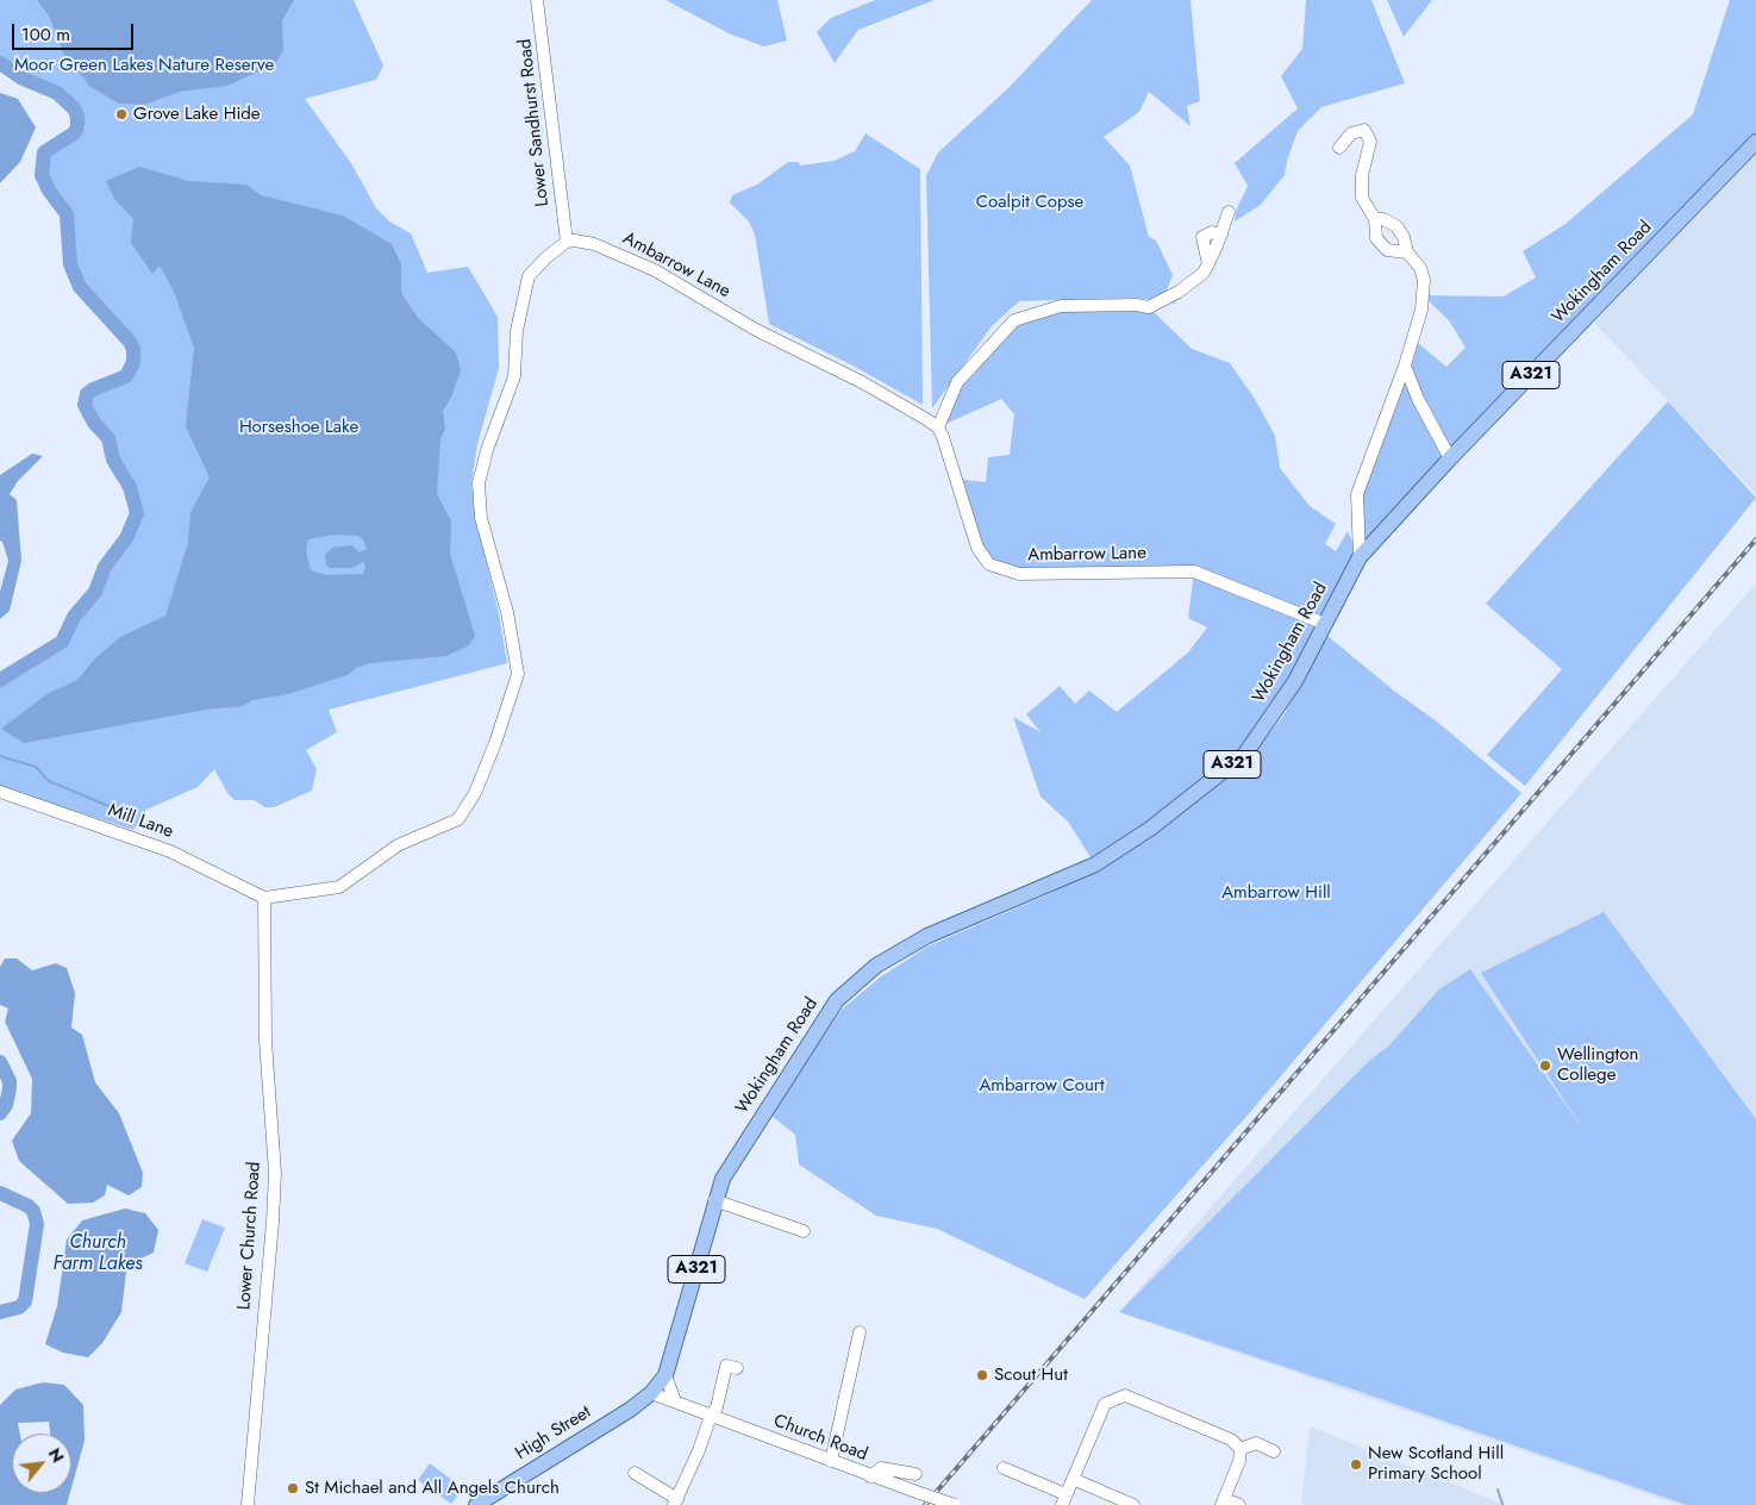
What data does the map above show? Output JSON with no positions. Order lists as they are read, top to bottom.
{
  "streets": {
    "main road": ["Wokingham Road", "A321", "High Street"],
    "street": [
      "Lower Sandhurst Road",
      "Ambarrow Lane",
      "Mill Lane",
      "Lower Church Road",
      "Church Road"
    ]
  },
  "crossings": [
    ["Lower Sandhurst Road", "Ambarrow Lane"],
    ["Ambarrow Lane", "Wokingham Road"],
    ["Wokingham Road", "High Street"],
    ["Wokingham Road", "Church Road"],
    ["Mill Lane", "Lower Church Road"],
    ["High Street", "Church Road"]
  ],
  "water": ["Church Farm Lakes"],
  "parks": [
    "Moor Green Lakes Nature Reserve",
    "Coalpit Copse",
    "Horseshoe Lake",
    "Ambarrow Hill",
    "Ambarrow Court"
  ],
  "places": [
    "Grove Lake Hide",
    "Wellington College",
    "Scout Hut",
    "New Scotland Hill Primary School",
    "St Michael and All Angels Church"
  ],
  "scale_bar": "100 m",
  "north": "top right"
}
